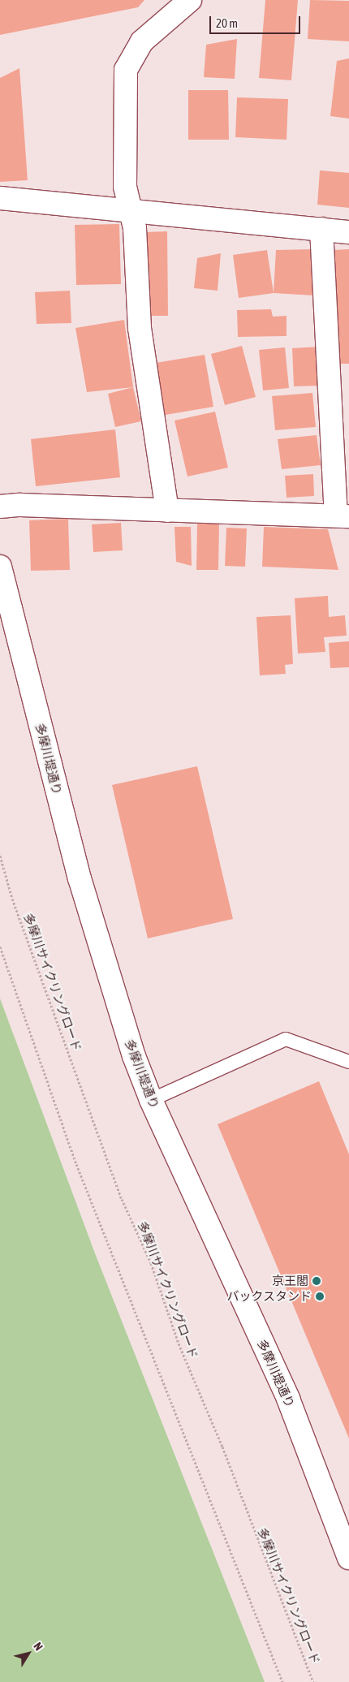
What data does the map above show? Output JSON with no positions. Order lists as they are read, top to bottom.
{
  "streets": {
    "street": ["多摩川堤通り"],
    "path": ["多摩川サイクリングロード"]
  },
  "places": ["京王閣", "バックスタンド"],
  "scale_bar": "20 m",
  "north": "top right"
}
